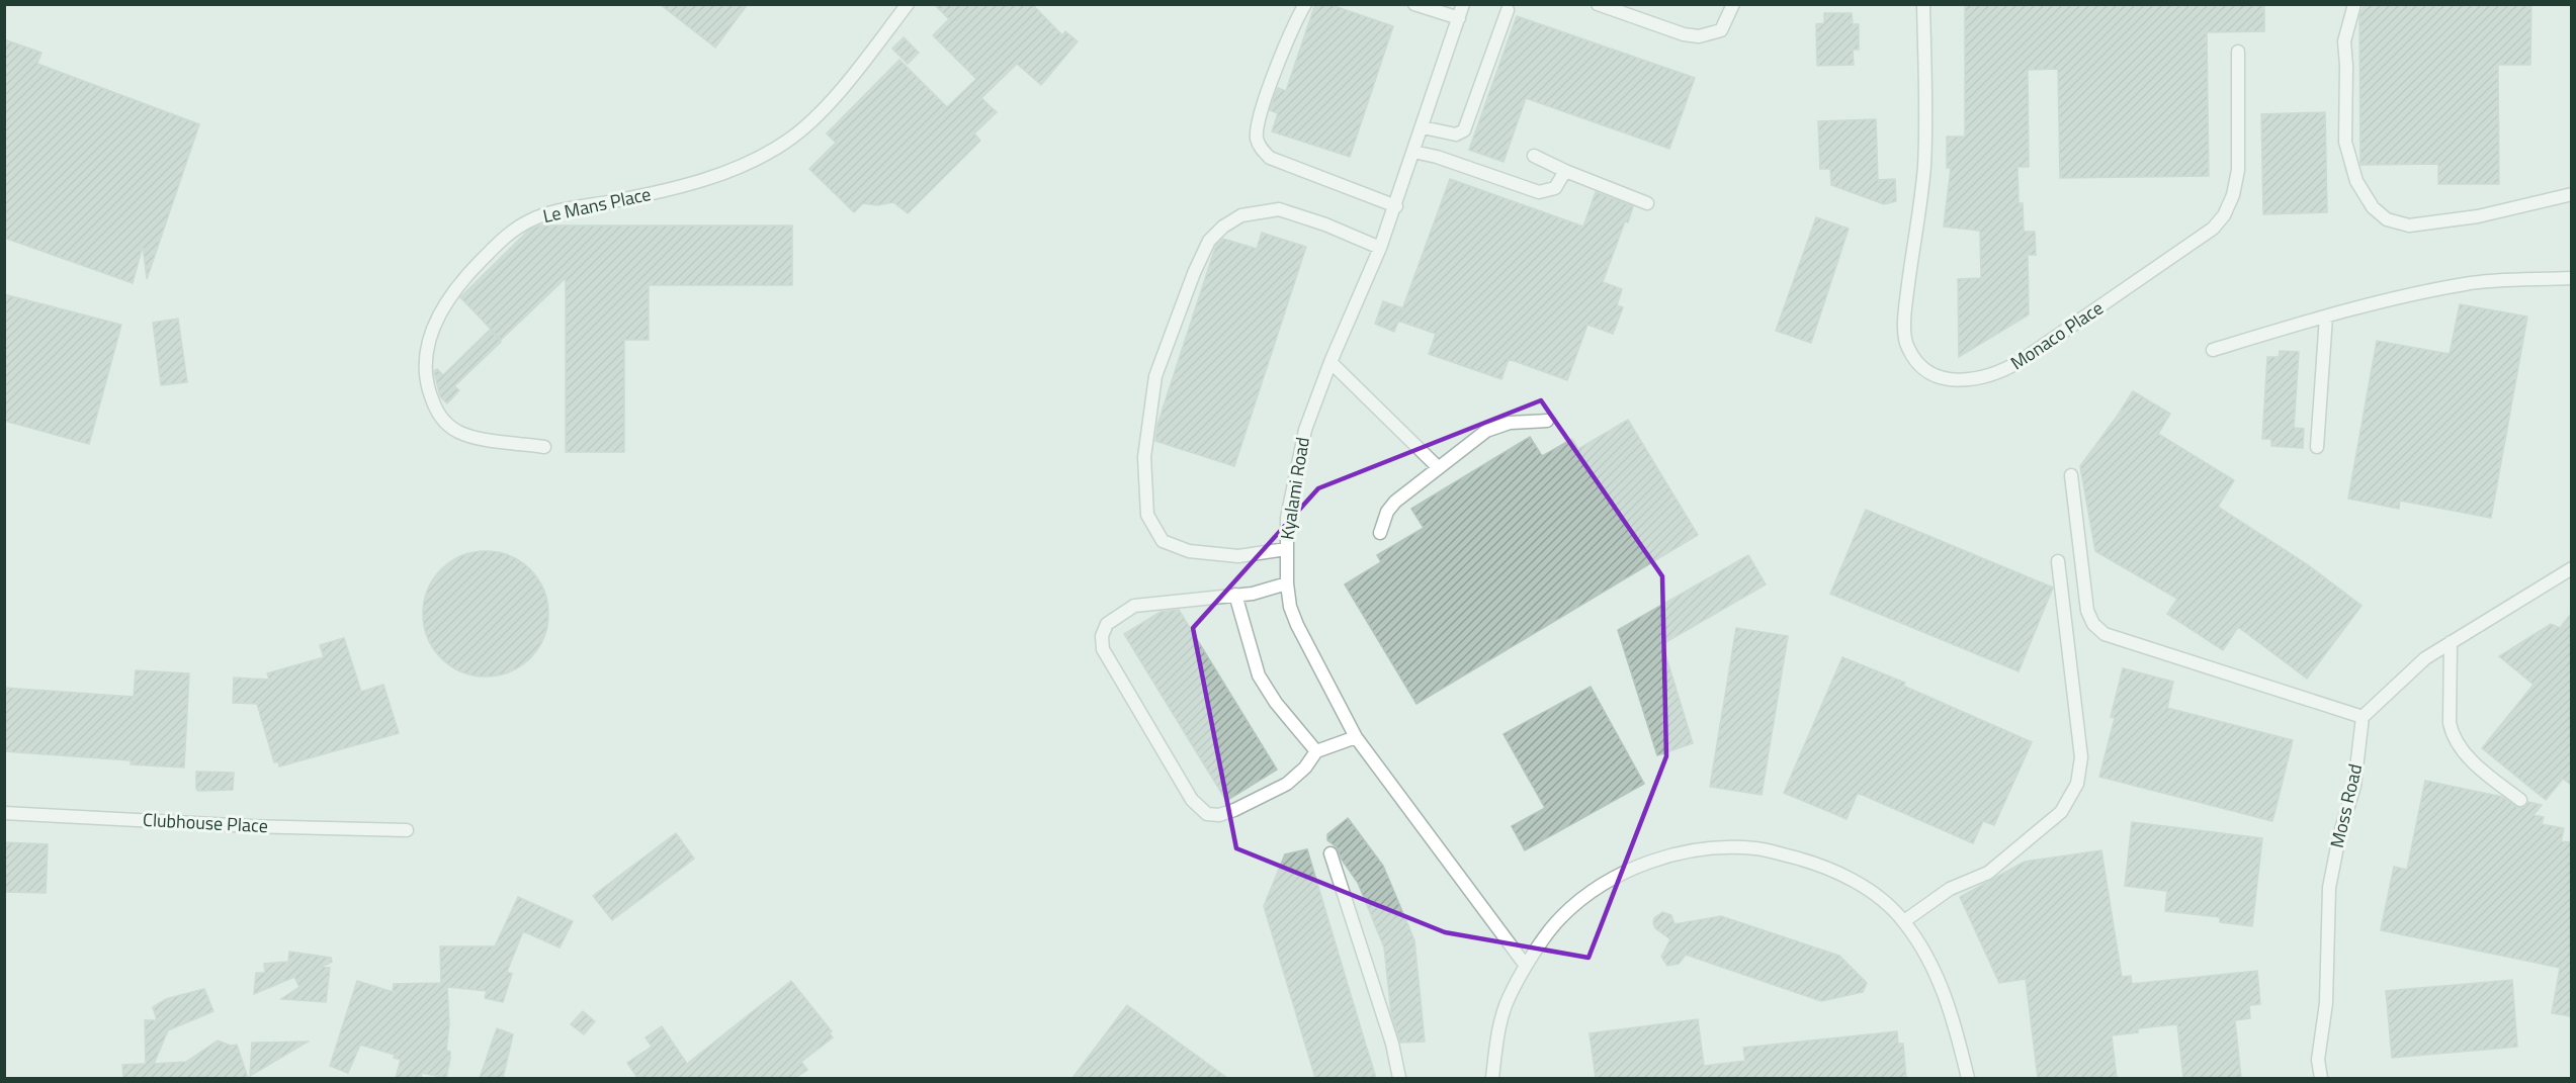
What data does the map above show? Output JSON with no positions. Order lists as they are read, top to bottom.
{
  "streets": {
    "lane": [
      "Le Mans Place",
      "Monaco Place",
      "Kyalami Road",
      "Moss Road",
      "Clubhouse Place"
    ]
  }
}
